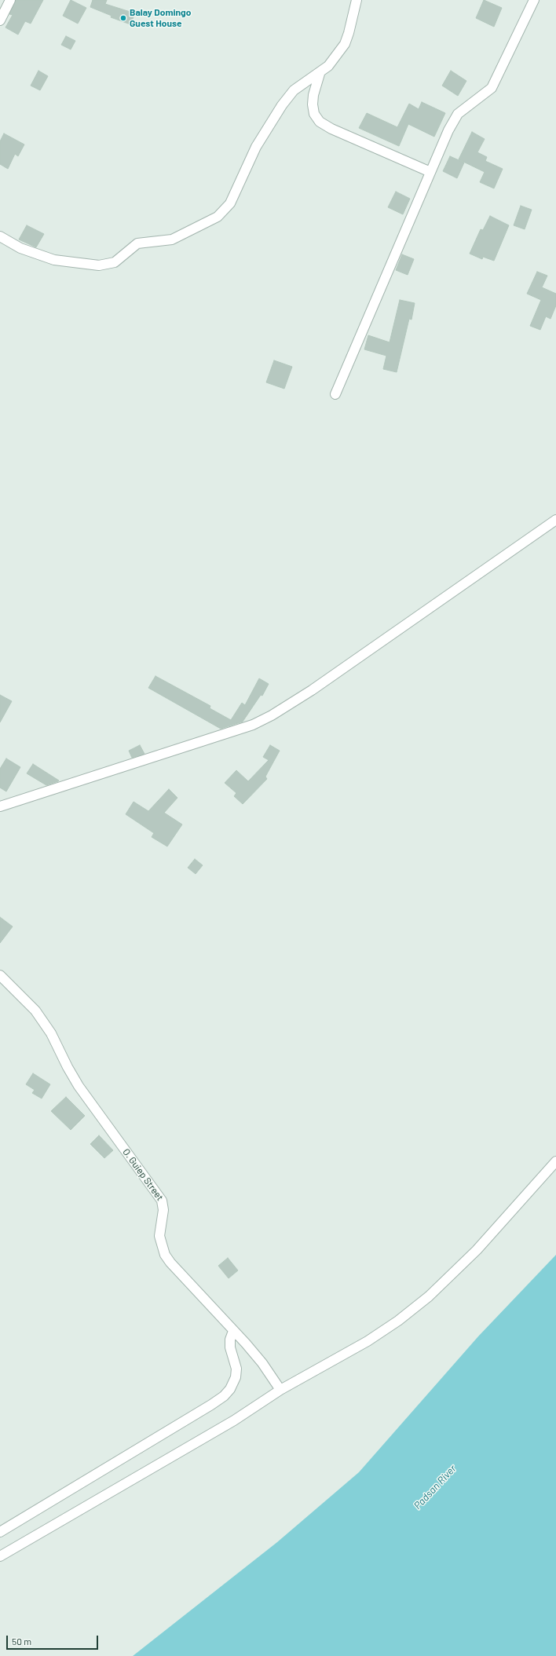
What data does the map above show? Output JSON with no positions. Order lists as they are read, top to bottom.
{
  "streets": {
    "street": ["O. Guiep Street"]
  },
  "water": ["Padsan River"],
  "places": ["Balay Domingo Guest House"],
  "scale_bar": "50 m"
}
